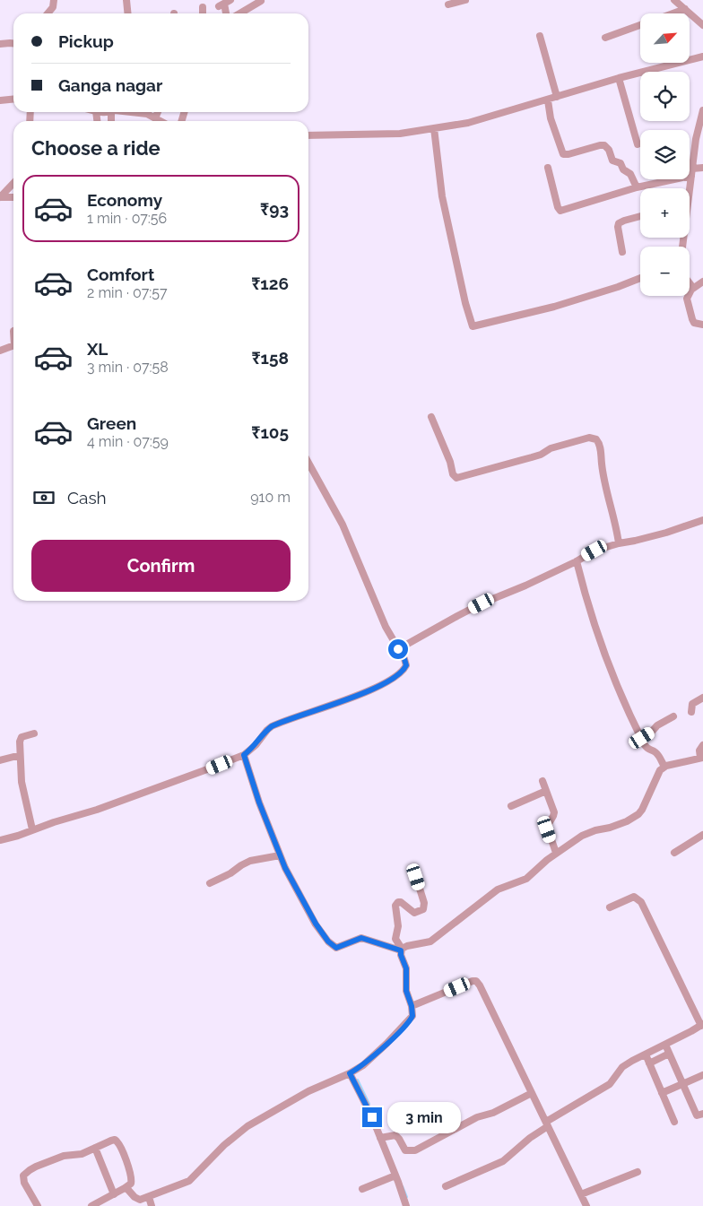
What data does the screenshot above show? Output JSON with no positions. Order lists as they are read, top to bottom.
{
  "north": "top right",
  "page": {
    "map_buttons": ["+", "−"],
    "banner": ["Pickup", "Ganga nagar"],
    "heading": "Choose a ride",
    "list": [
      {
        "name": "Economy",
        "note": "1 min · 07:56",
        "value": "₹93"
      },
      {
        "name": "Comfort",
        "note": "2 min · 07:57",
        "value": "₹126"
      },
      {
        "name": "XL",
        "note": "3 min · 07:58",
        "value": "₹158"
      },
      {
        "name": "Green",
        "note": "4 min · 07:59",
        "value": "₹105"
      }
    ],
    "pay": ["Cash", "910 m"],
    "buttons": "Confirm",
    "bubble": "3 min"
  }
}
